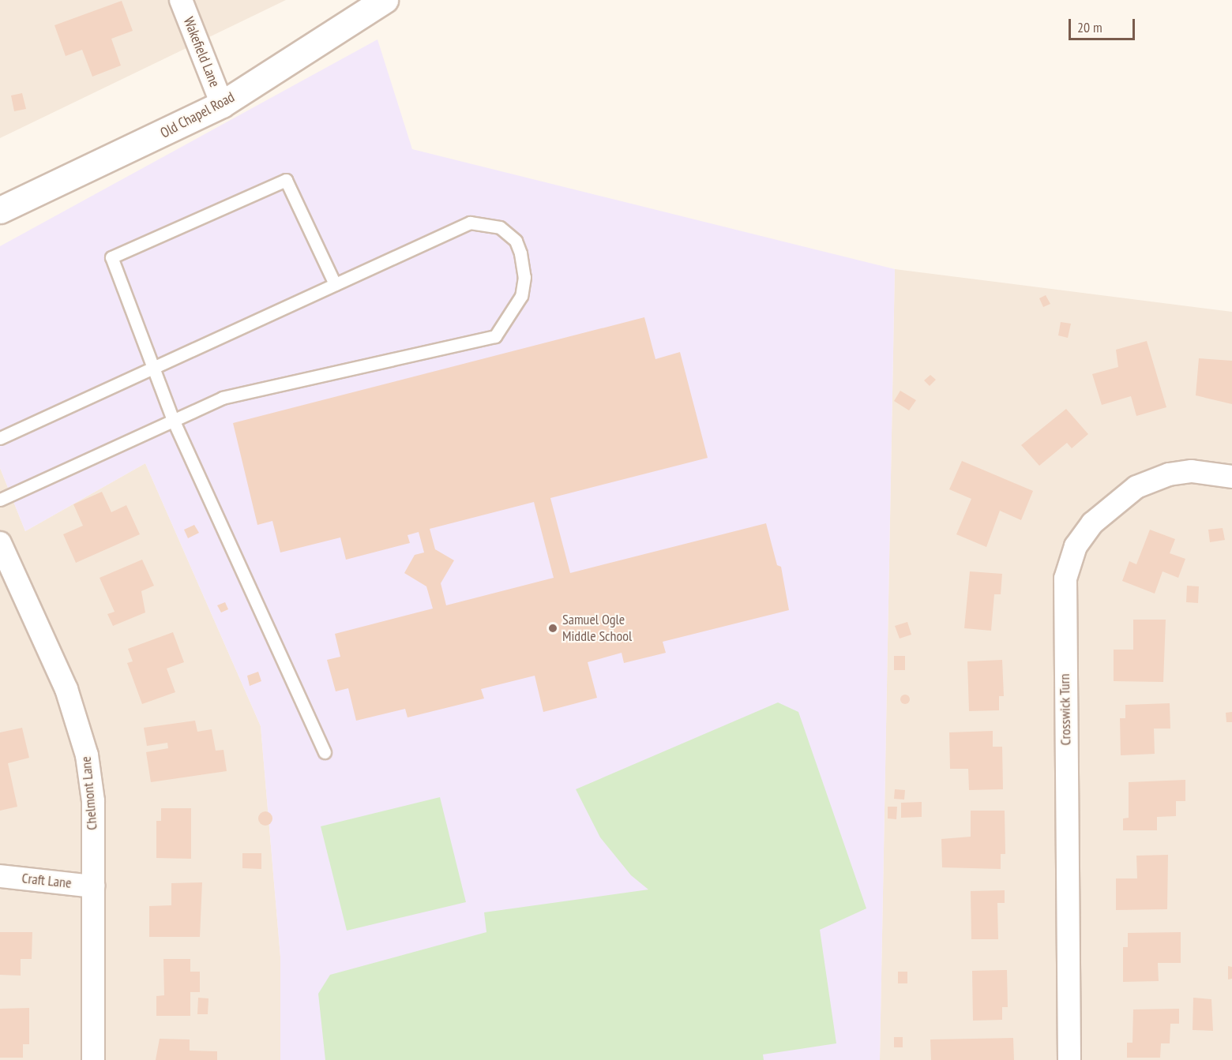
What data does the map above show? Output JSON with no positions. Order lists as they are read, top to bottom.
{
  "streets": {
    "street": [
      "Wakefield Lane",
      "Old Chapel Road",
      "Crosswick Turn",
      "Chelmont Lane",
      "Craft Lane"
    ]
  },
  "crossings": [
    ["Wakefield Lane", "Old Chapel Road"],
    ["Chelmont Lane", "Craft Lane"]
  ],
  "places": ["Samuel Ogle Middle School"],
  "scale_bar": "20 m"
}
